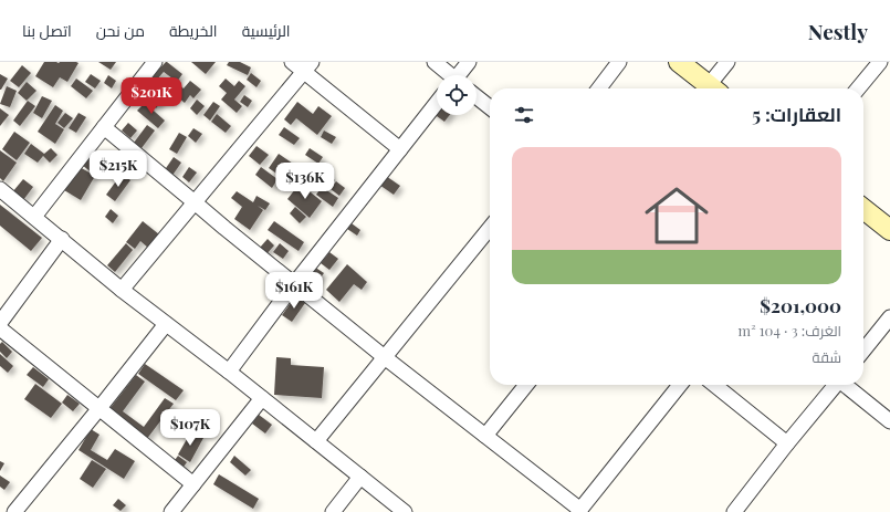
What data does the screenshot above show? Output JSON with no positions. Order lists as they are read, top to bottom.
{
  "page": {
    "header": "Nestly",
    "nav": [
      "الرئيسية",
      "الخريطة",
      "من نحن",
      "اتصل بنا"
    ],
    "price": [
      "$201K",
      "$215K",
      "$136K",
      "$161K",
      "$107K"
    ],
    "heading": "العقارات: 5",
    "list": [
      {
        "name": "$201,000",
        "note": "الغرف: 3 · 104 m² · شقة"
      }
    ]
  }
}
